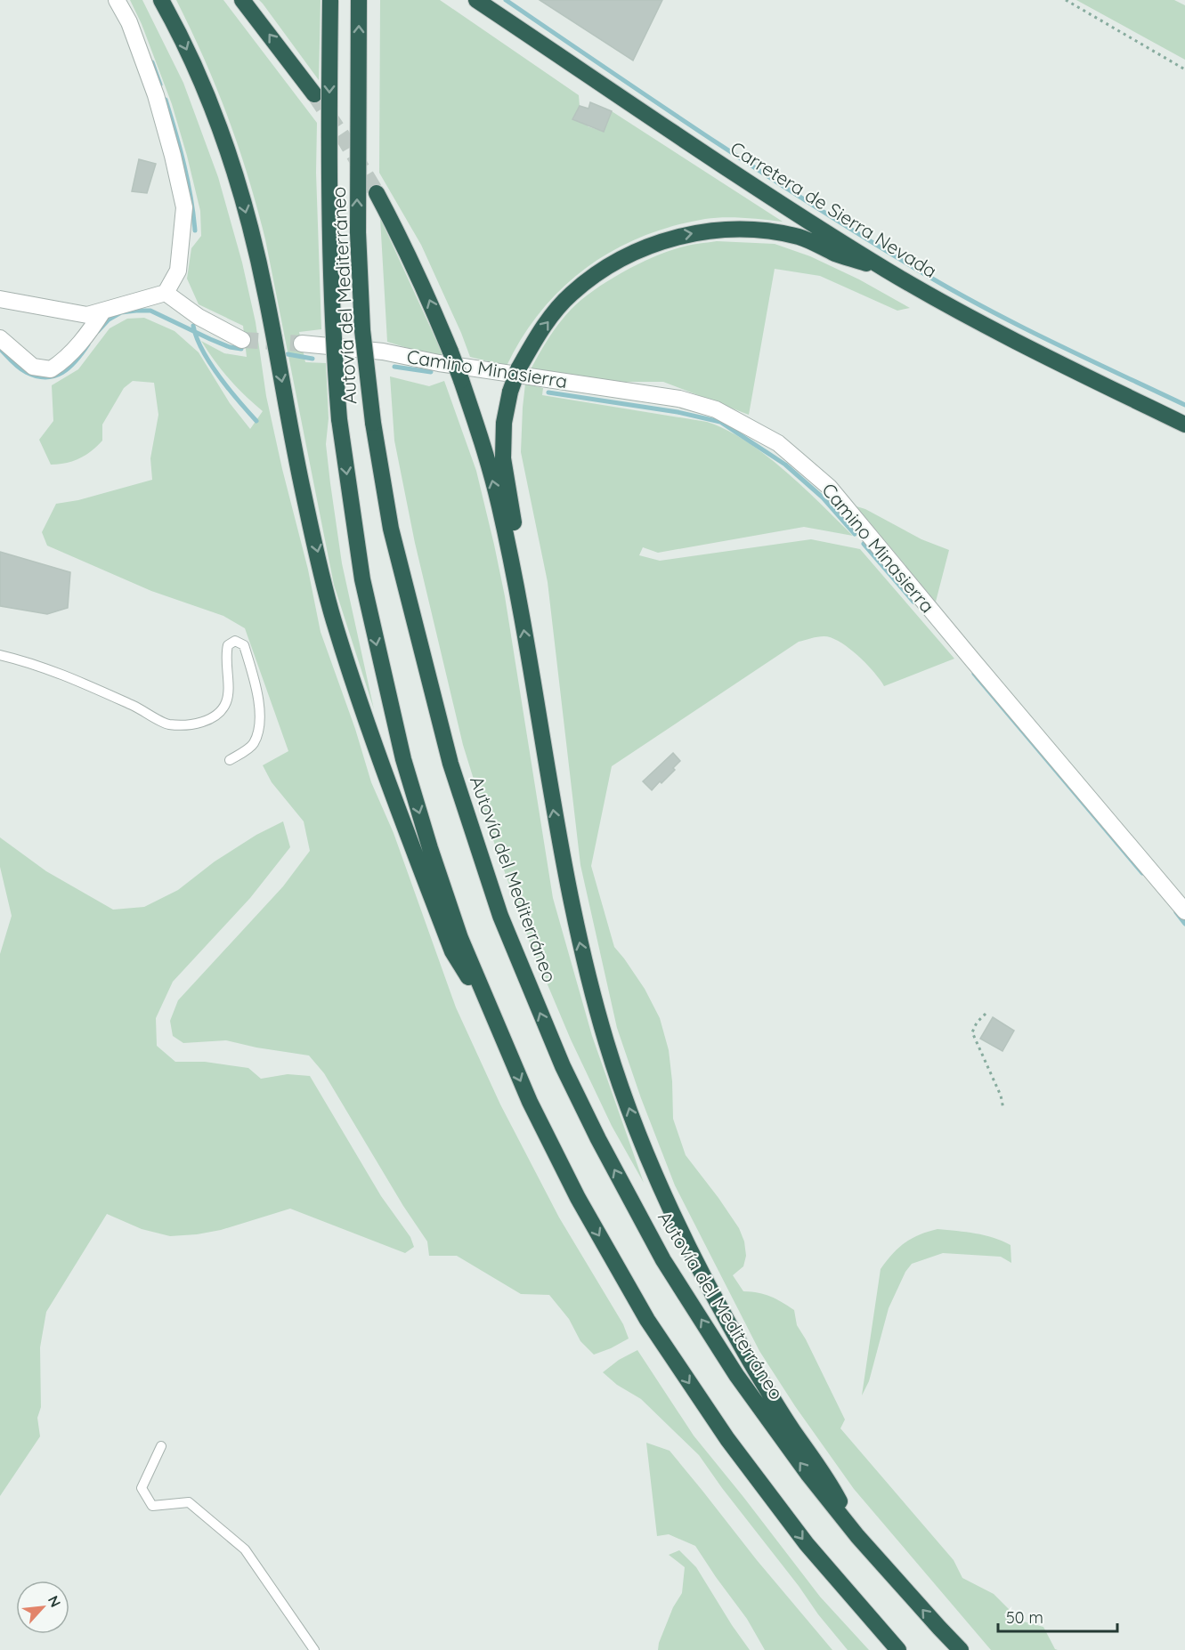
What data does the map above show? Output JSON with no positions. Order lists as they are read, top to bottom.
{
  "streets": {
    "highway": ["Carretera de Sierra Nevada", "Autovía del Mediterráneo"],
    "street": ["Camino Minasierra"]
  },
  "scale_bar": "50 m",
  "north": "top right"
}
